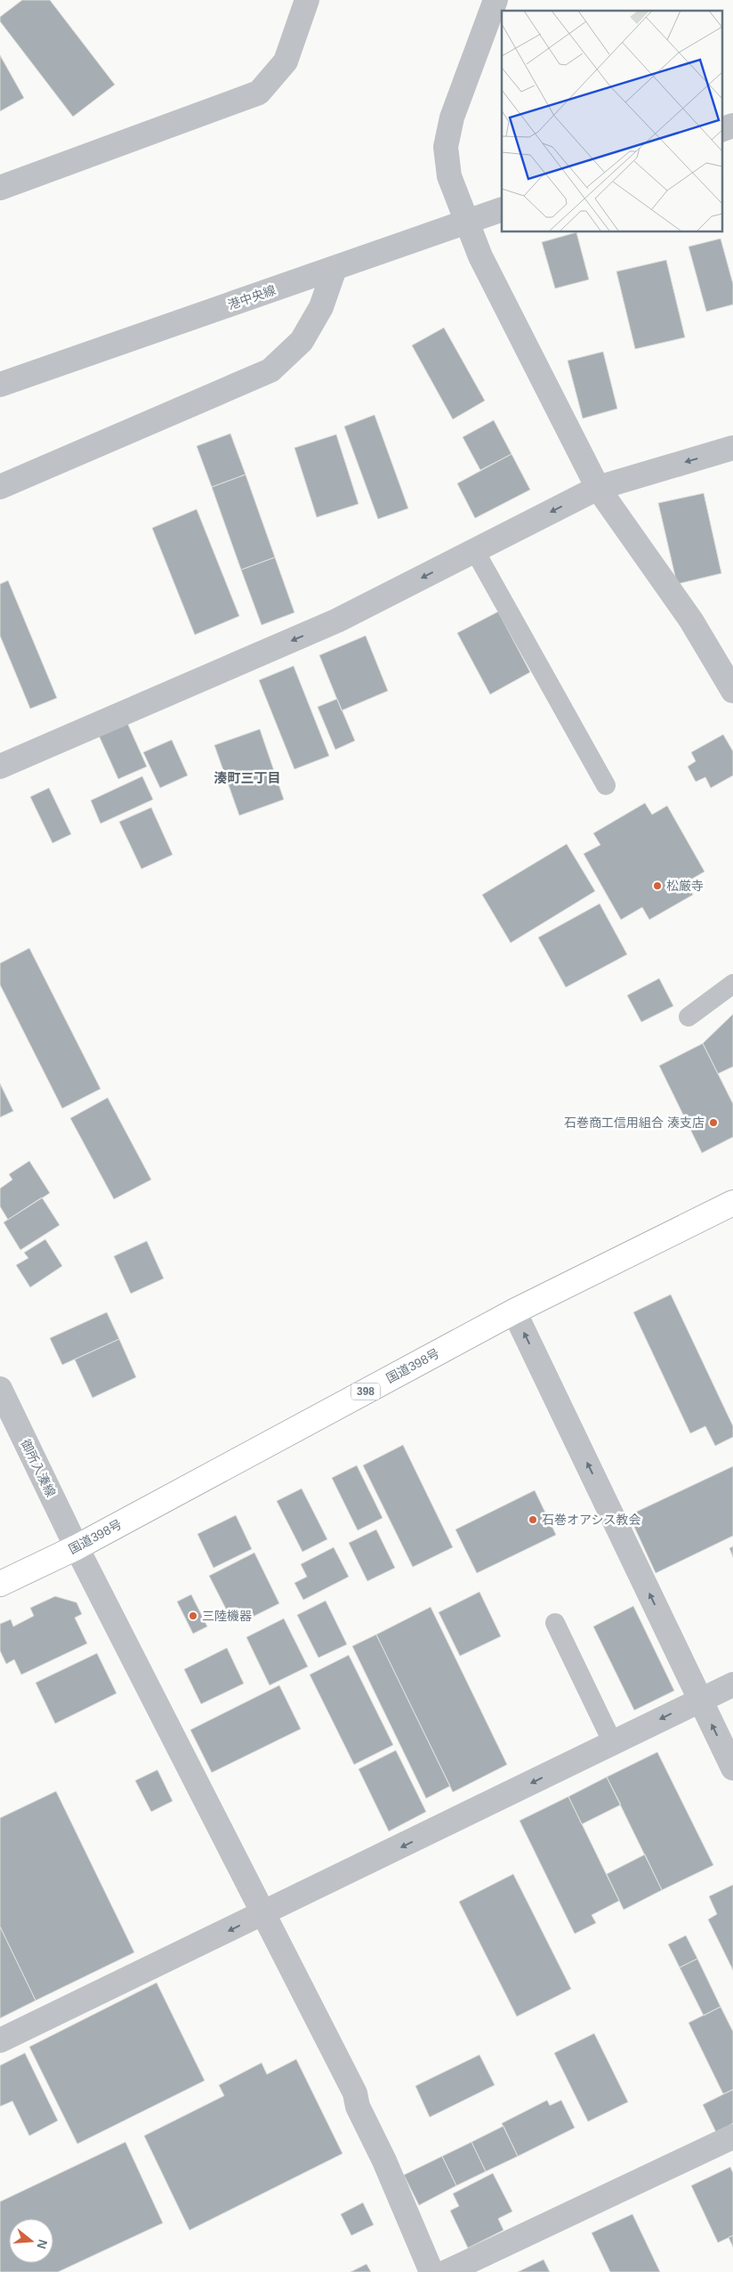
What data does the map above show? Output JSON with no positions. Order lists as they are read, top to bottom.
{
  "streets": {
    "highway": ["国道398号", "398"],
    "street": ["港中央線", "御所入湊線"]
  },
  "crossings": [
    ["国道398号", "御所入湊線"]
  ],
  "districts": ["湊町三丁目"],
  "places": [
    "松厳寺",
    "石巻商工信用組合 湊支店",
    "石巻オアシス教会",
    "三陸機器"
  ],
  "north": "right"
}
